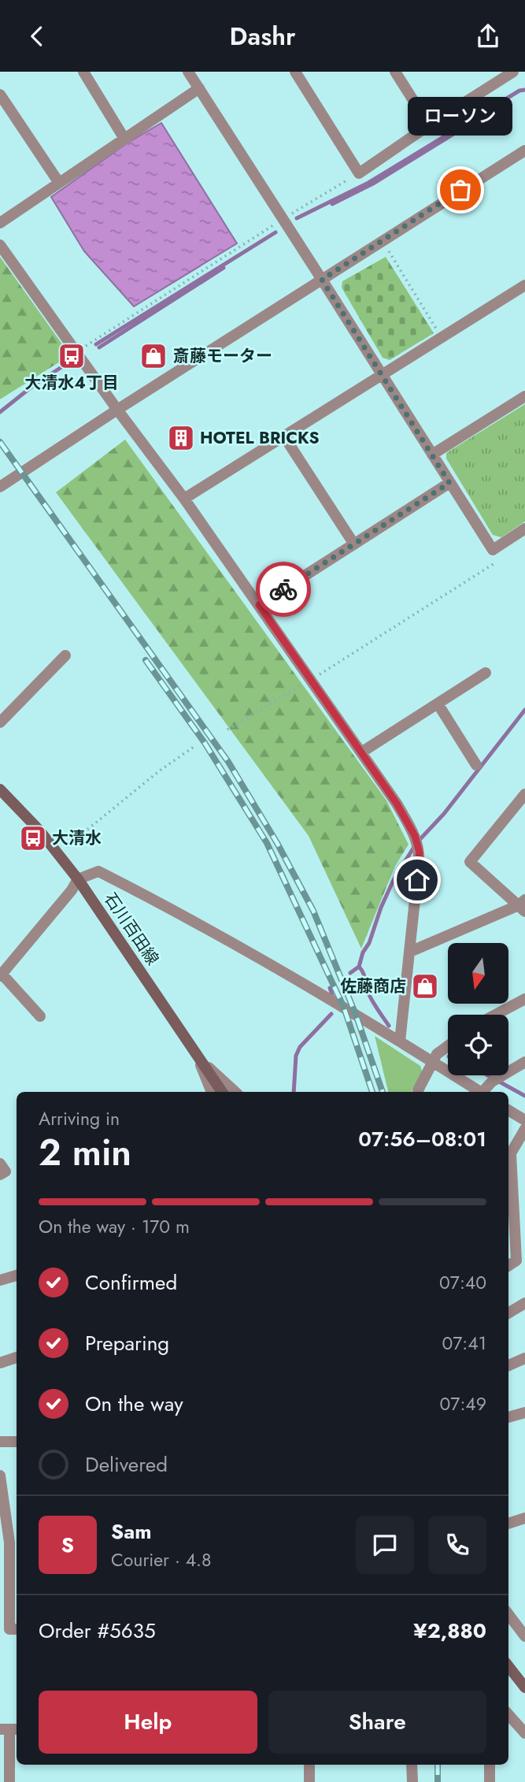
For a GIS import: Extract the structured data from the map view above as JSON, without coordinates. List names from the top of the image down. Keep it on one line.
{"streets":{"main road":["石川百田線"]},"places":{"other":["ローソン"],"bus stop":["大清水4丁目","大清水"],"shop":["斎藤モーター","佐藤商店"],"building":["HOTEL BRICKS"]},"north":"bottom","page":{"header":"Dashr","bubble":"ローソン","heading":["2 min","Arriving in","07:56–08:01"],"panel":["Sam","Courier · 4.8","Order #5635","¥2,880"],"bar":"On the way · 170 m","list":[["Confirmed","07:40"],["Preparing","07:41"],["On the way","07:49"],"Delivered"],"round":"S","buttons":["Help","Share"]}}
